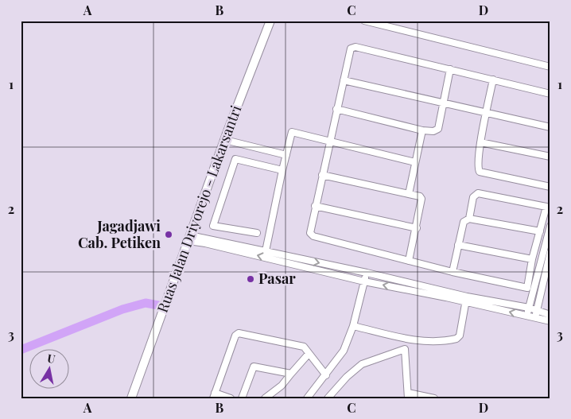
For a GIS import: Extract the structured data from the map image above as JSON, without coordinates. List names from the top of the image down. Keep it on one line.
{"streets":{"main road":["Ruas Jalan Driyorejo - Lakarsantri"]},"places":["Jagadjawi Cab. Petiken","Pasar"],"north":"top","grid":{"columns":["A","B","C","D"],"rows":["1","2","3"]}}
